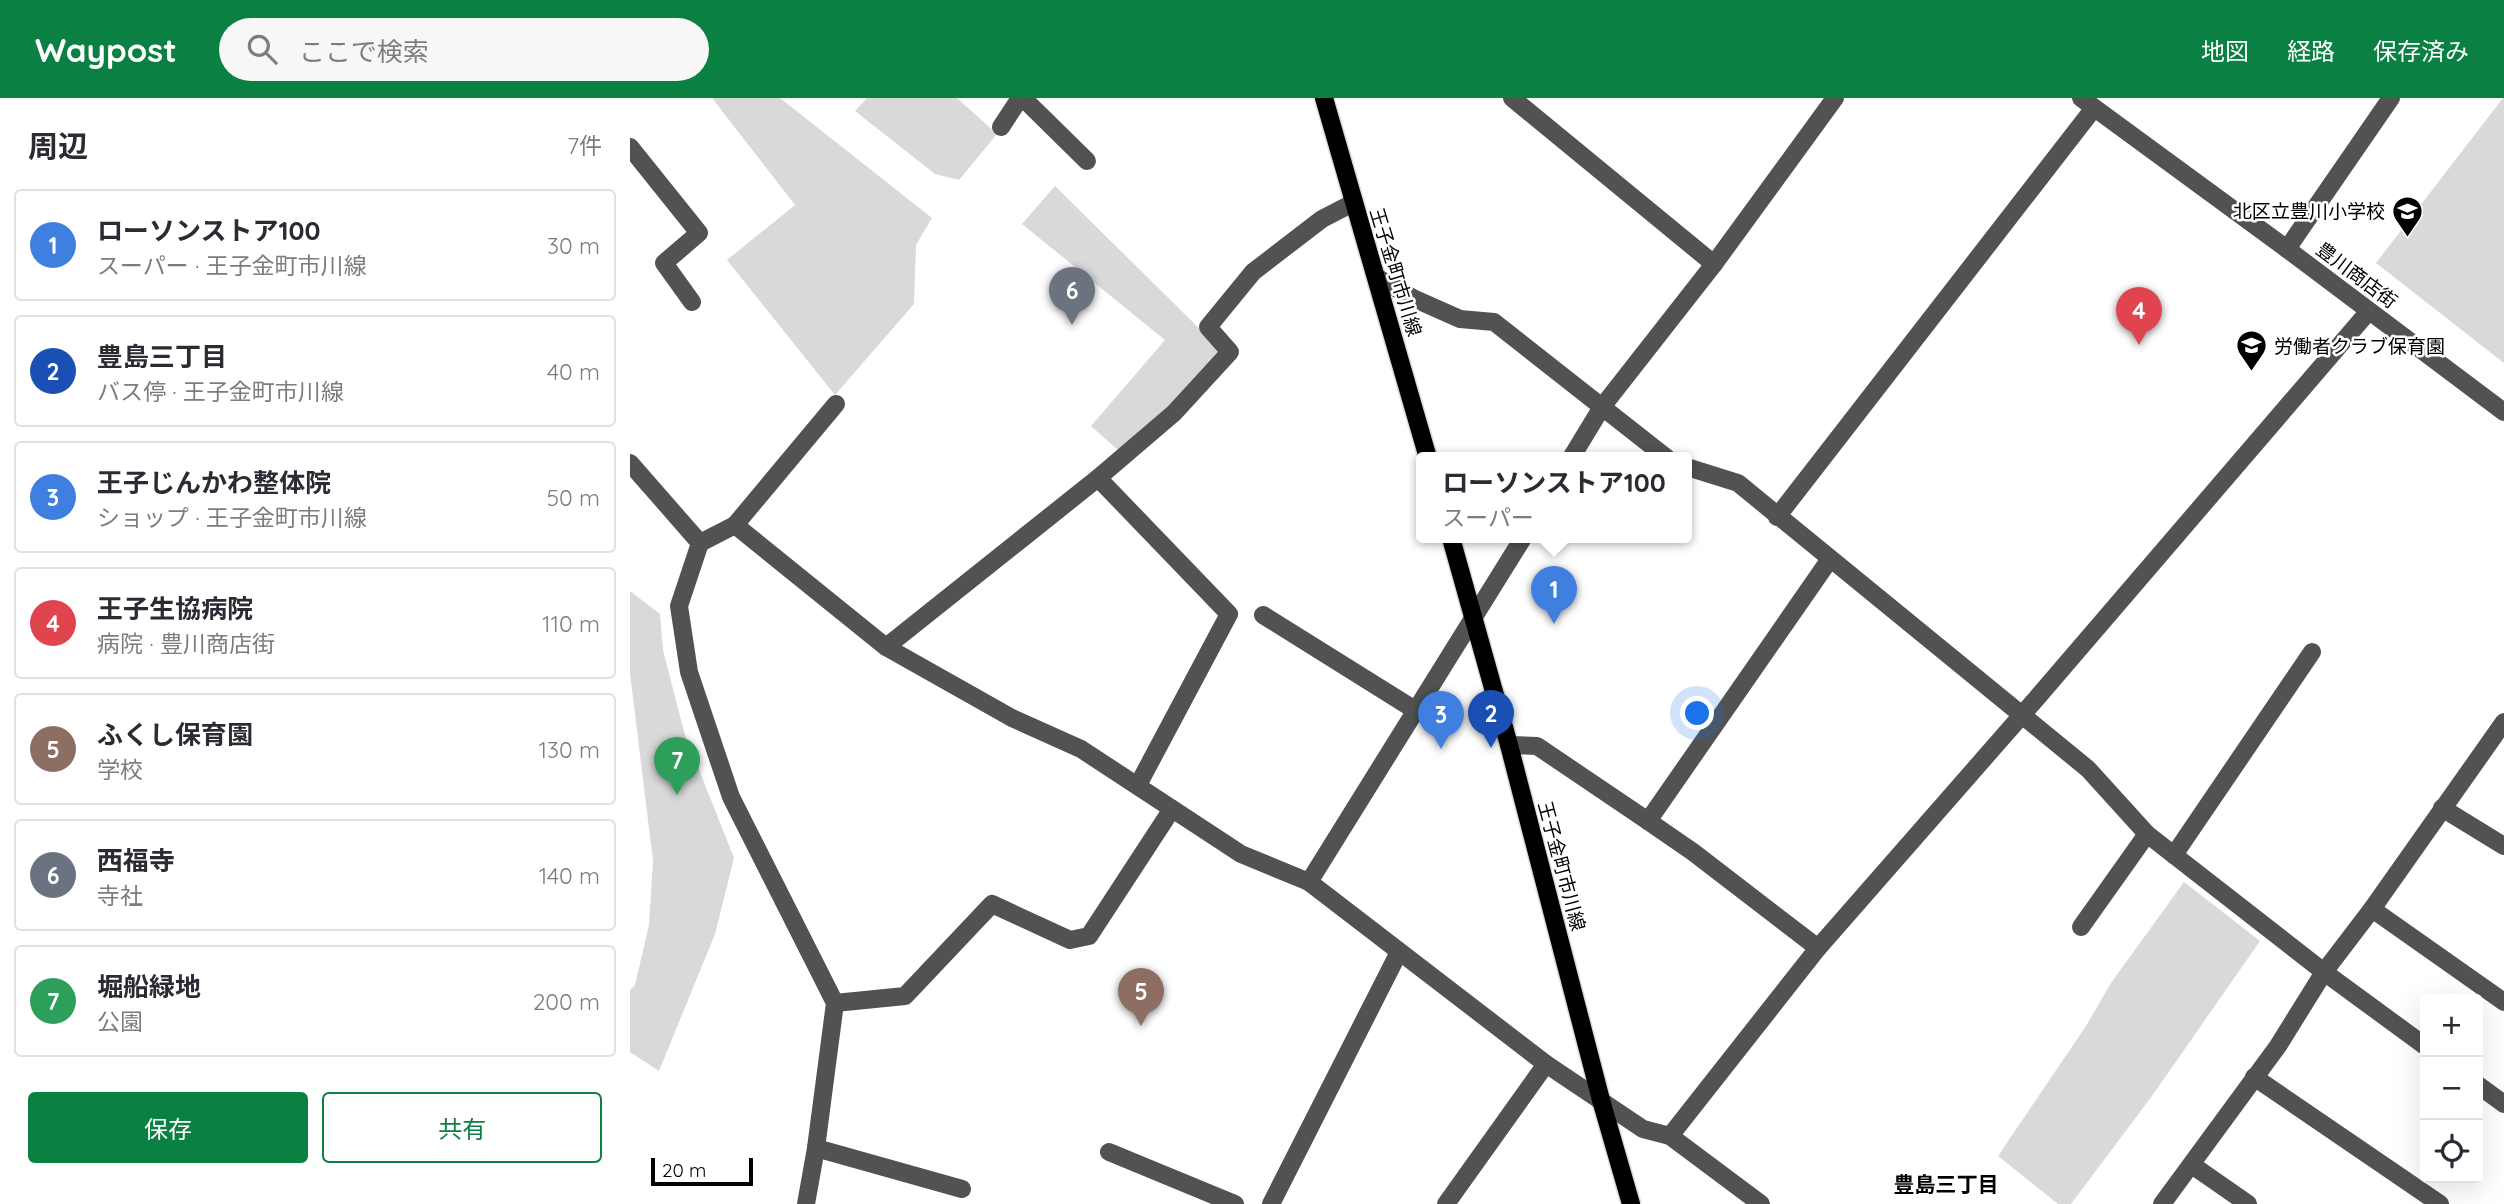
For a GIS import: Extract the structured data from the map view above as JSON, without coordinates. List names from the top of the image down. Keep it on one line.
{"streets":{"main road":["王子金町市川線"],"street":["豊川商店街"]},"districts":["豊島三丁目"],"places":{"school or university":["北区立豊川小学校","労働者クラブ保育園"]},"scale_bar":"20 m","page":{"header":"Waypost","search":"ここで検索","nav":["地図","経路","保存済み"],"heading":["周辺","7件"],"list":[{"mark":"1","name":"ローソンストア100","note":"スーパー · 王子金町市川線","value":"30 m"},{"mark":"2","name":"豊島三丁目","note":"バス停 · 王子金町市川線","value":"40 m"},{"mark":"3","name":"王子じんかわ整体院","note":"ショップ · 王子金町市川線","value":"50 m"},{"mark":"4","name":"王子生協病院","note":"病院 · 豊川商店街","value":"110 m"},{"mark":"5","name":"ふくし保育園","note":"学校","value":"130 m"},{"mark":"6","name":"西福寺","note":"寺社","value":"140 m"},{"mark":"7","name":"堀船緑地","note":"公園","value":"200 m"}],"pins":["6","4","1","2","3","7","5"],"popup":["ローソンストア100","スーパー"],"map_buttons":["+","−"],"buttons":["保存","共有"],"scale":"20 m"}}
